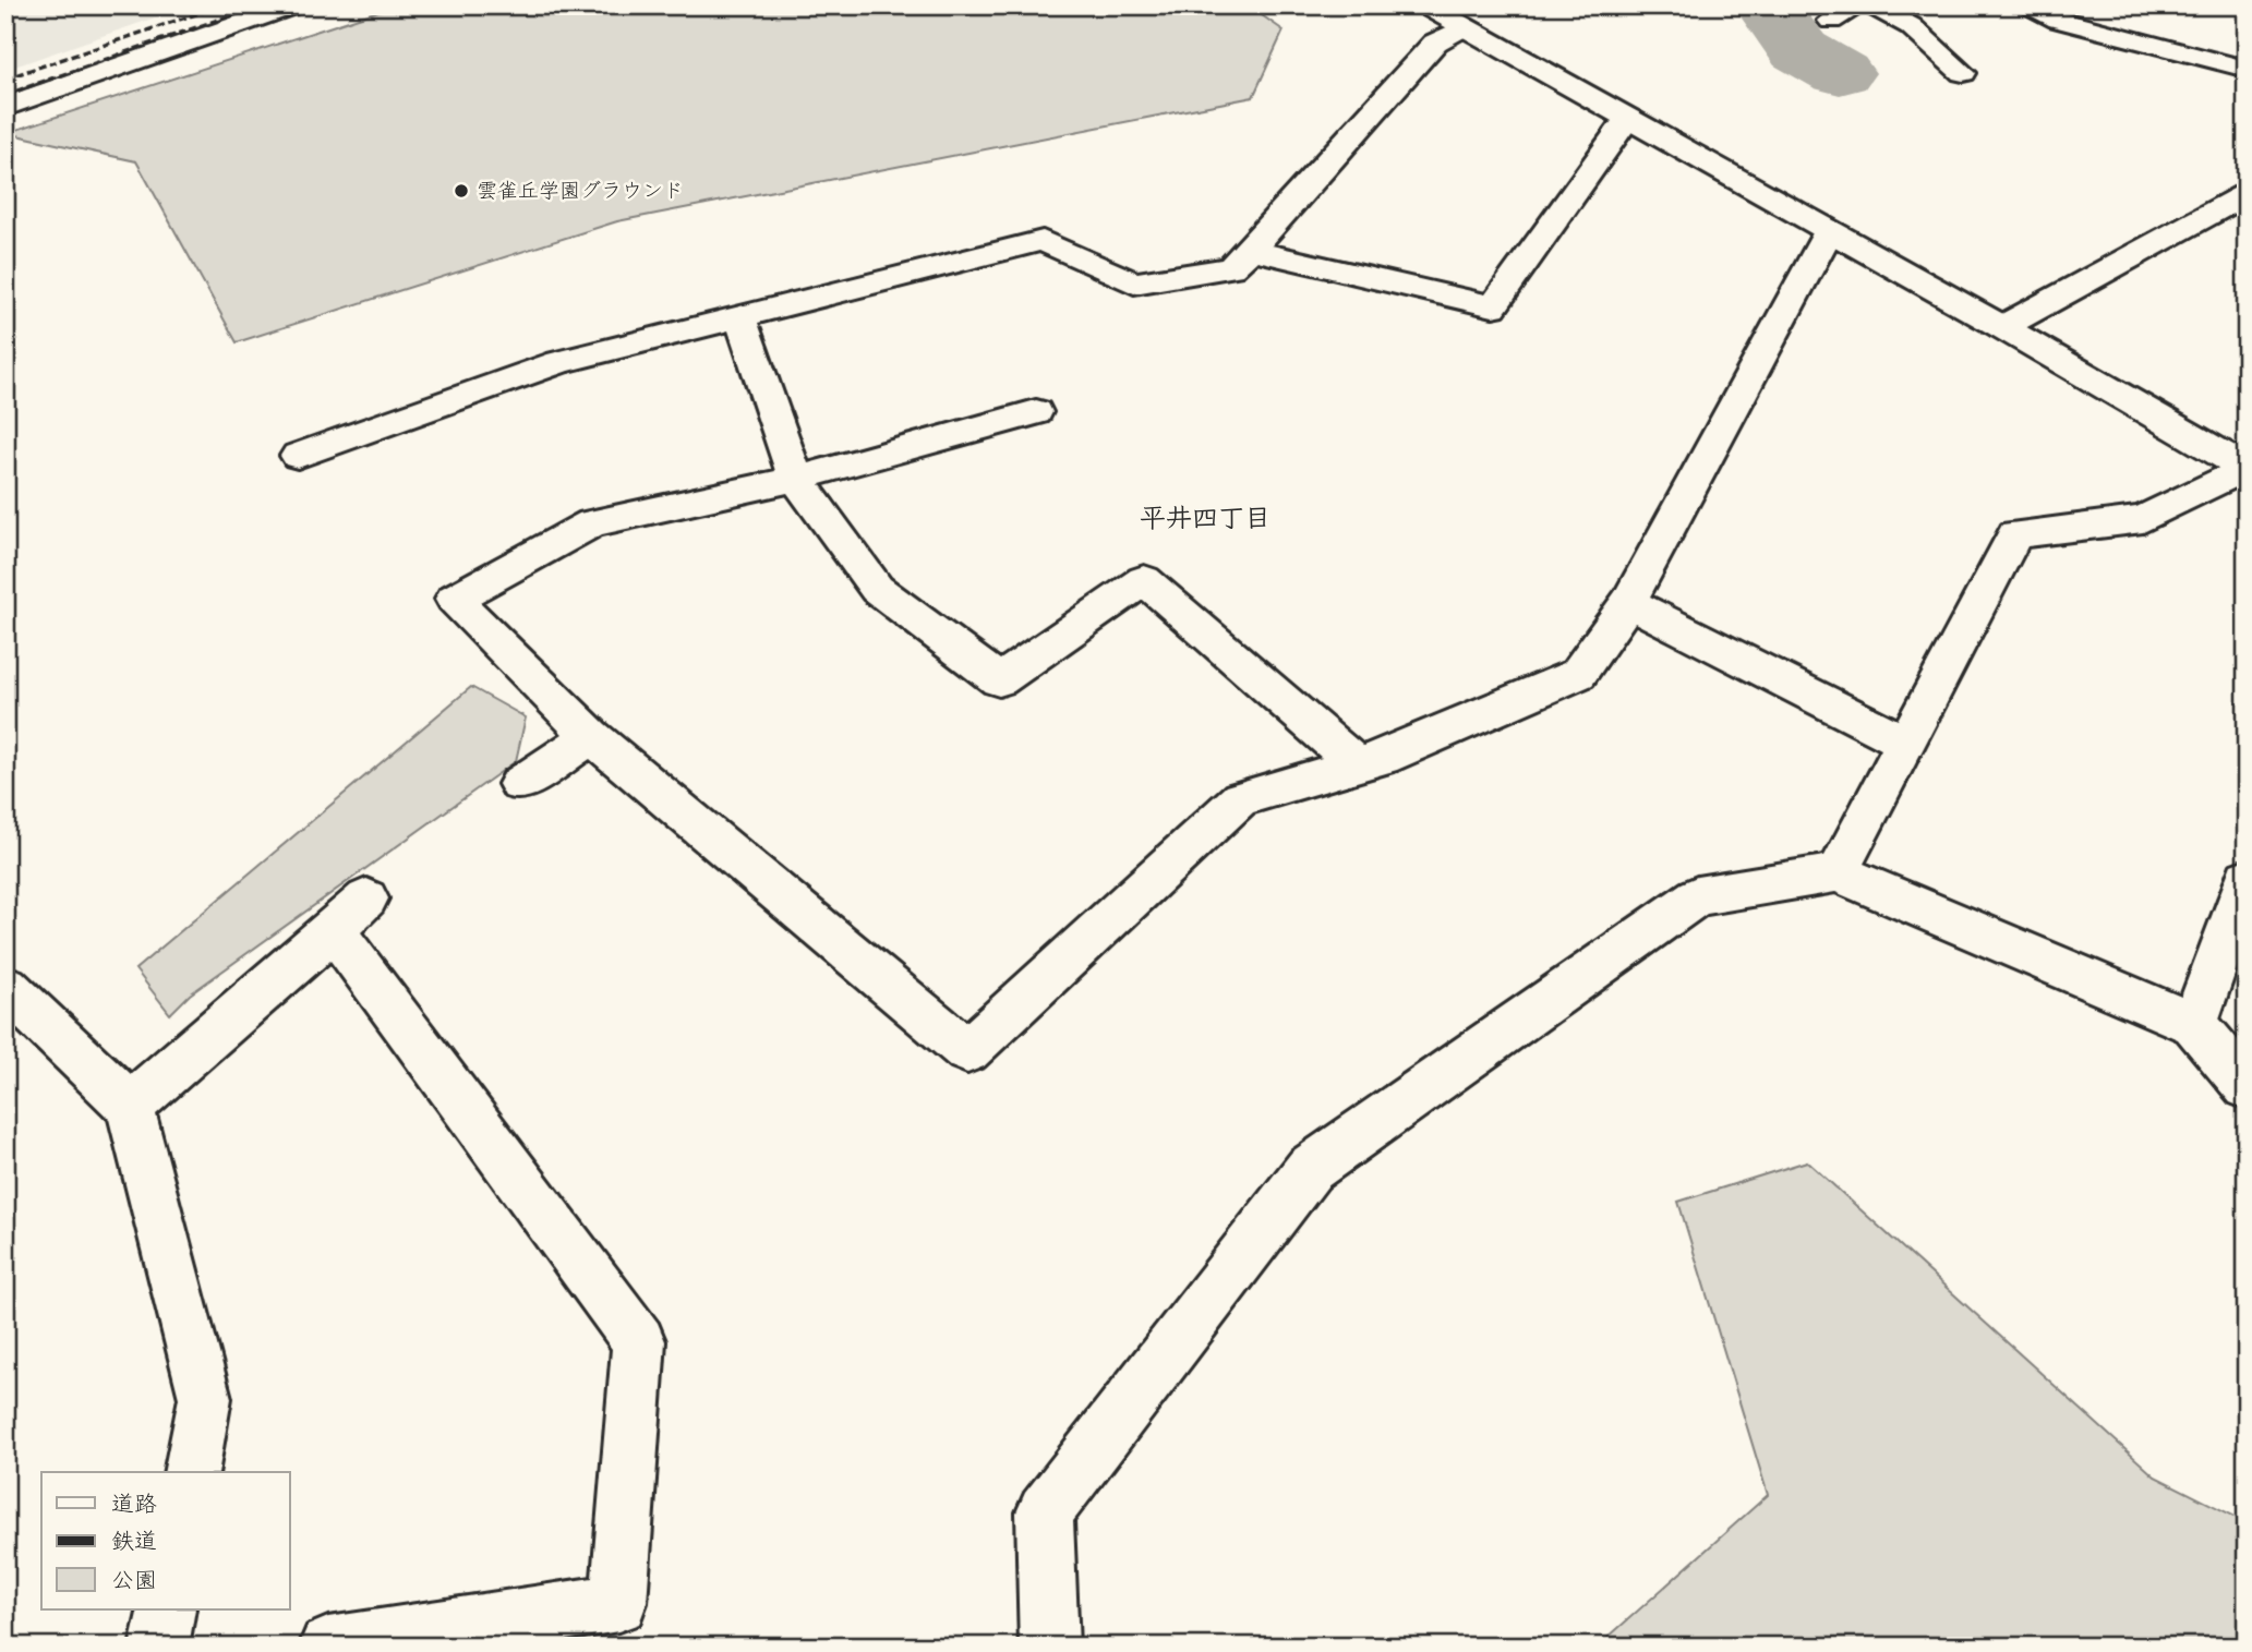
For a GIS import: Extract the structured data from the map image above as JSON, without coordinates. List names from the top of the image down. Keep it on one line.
{"districts":["平井四丁目"],"places":["雲雀丘学園グラウンド"],"legend":["道路","鉄道","公園"]}
